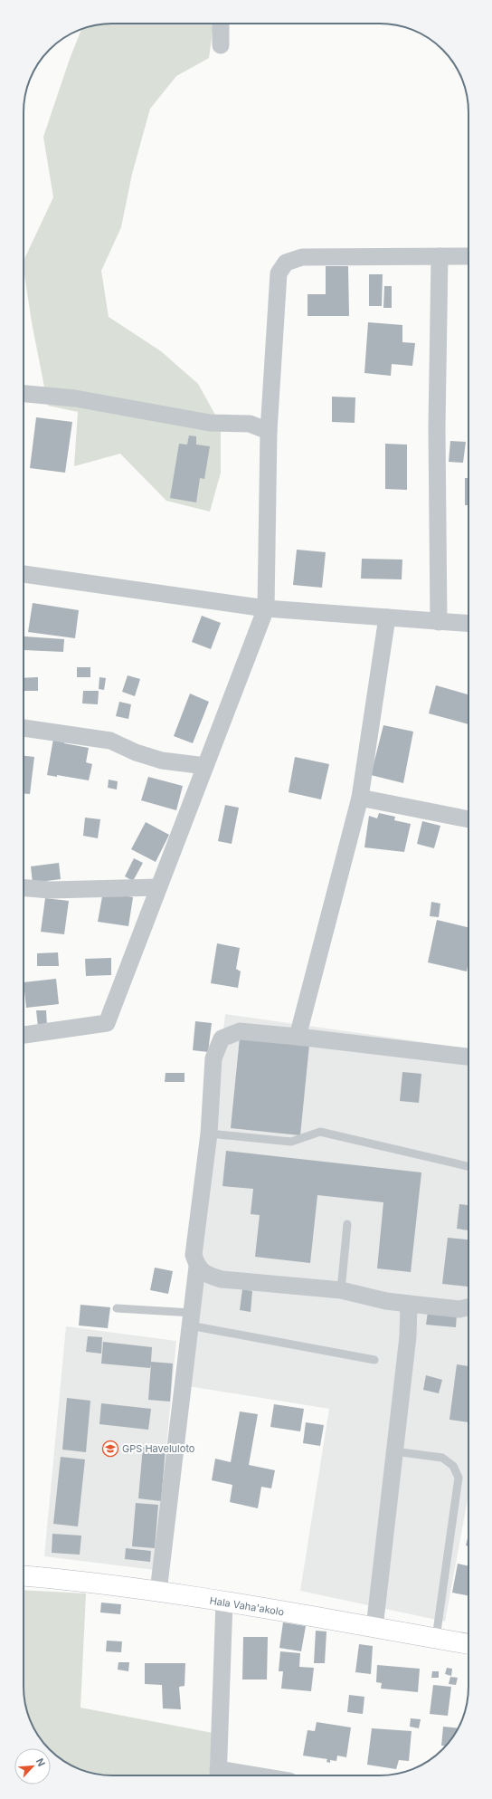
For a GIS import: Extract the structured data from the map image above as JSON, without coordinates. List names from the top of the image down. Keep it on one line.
{"streets":{"main road":["Hala Vaha'akolo"]},"places":{"school or university":["GPS Haveluloto"]},"north":"top right"}
